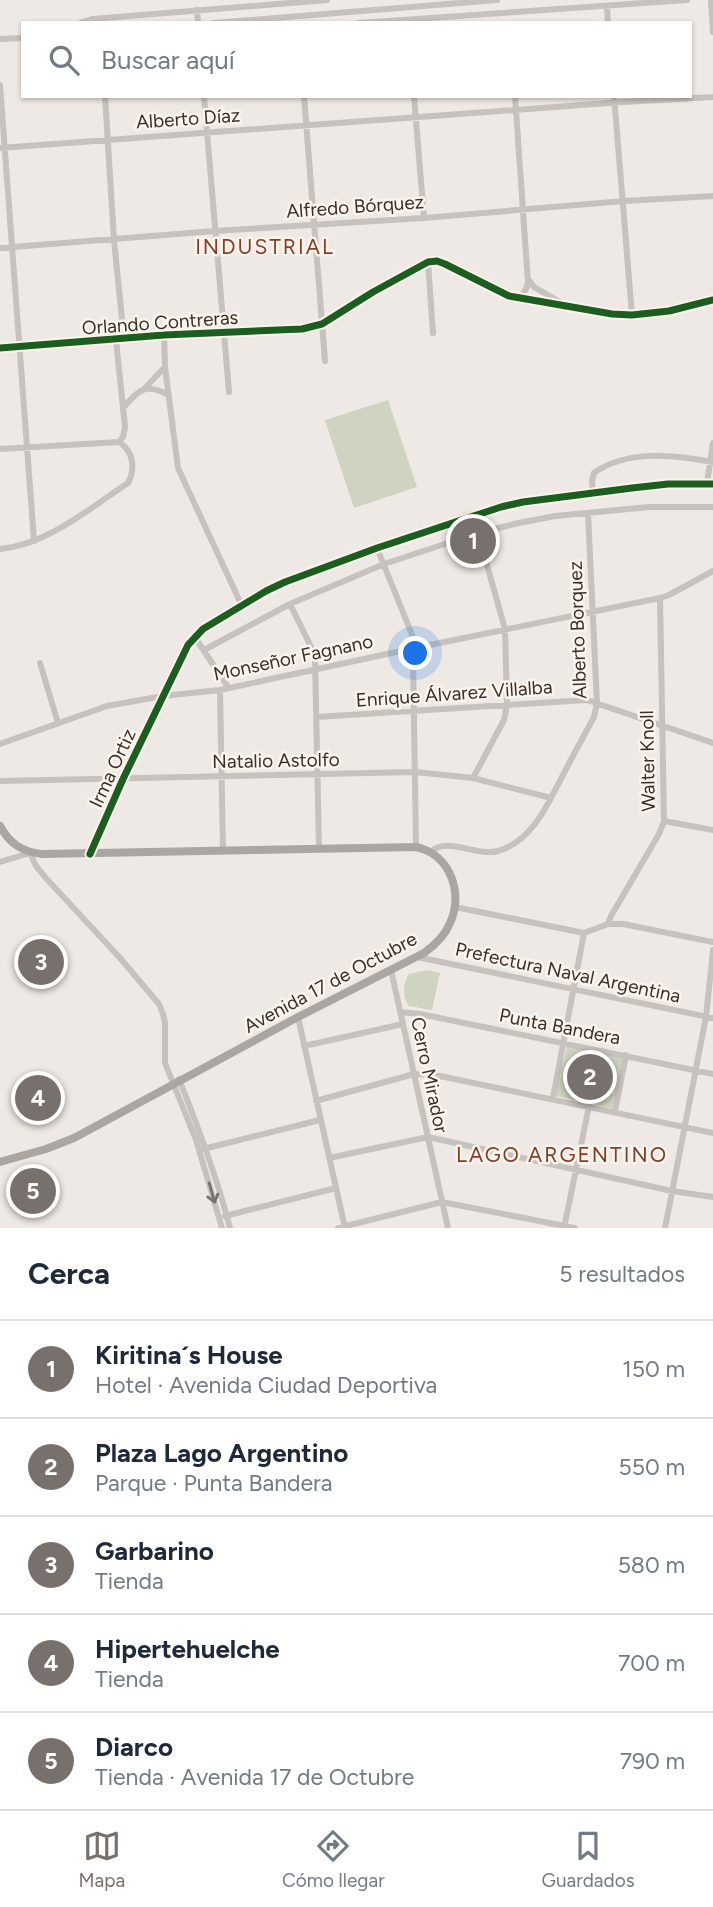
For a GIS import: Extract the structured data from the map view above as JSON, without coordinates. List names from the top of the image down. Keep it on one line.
{"streets":{"main road":["Avenida 17 de Octubre"],"street":["Alberto Díaz","Alfredo Bórquez","Orlando Contreras","Alberto Borquez","Monseñor Fagnano","Enrique Álvarez Villalba","Natalio Astolfo","Walter Knoll","Irma Ortiz","Prefectura Naval Argentina","Punta Bandera","Cerro Mirador"]},"crossings":[["Alberto Borquez","Monseñor Fagnano"],["Alberto Borquez","Enrique Álvarez Villalba"],["Alberto Borquez","Natalio Astolfo"],["Monseñor Fagnano","Walter Knoll"],["Monseñor Fagnano","Irma Ortiz"],["Enrique Álvarez Villalba","Walter Knoll"],["Natalio Astolfo","Irma Ortiz"],["Prefectura Naval Argentina","Avenida 17 de Octubre"],["Avenida 17 de Octubre","Cerro Mirador"],["Punta Bandera","Cerro Mirador"]],"districts":["INDUSTRIAL","LAGO ARGENTINO"],"page":{"search":"Buscar aquí","pins":["1","3","2","4","5"],"heading":["Cerca","5 resultados"],"list":[{"mark":"1","name":"Kiritina´s House","note":"Hotel · Avenida Ciudad Deportiva","value":"150 m"},{"mark":"2","name":"Plaza Lago Argentino","note":"Parque · Punta Bandera","value":"550 m"},{"mark":"3","name":"Garbarino","note":"Tienda","value":"580 m"},{"mark":"4","name":"Hipertehuelche","note":"Tienda","value":"700 m"},{"mark":"5","name":"Diarco","note":"Tienda · Avenida 17 de Octubre","value":"790 m"}],"nav":["Mapa","Cómo llegar","Guardados"]}}
